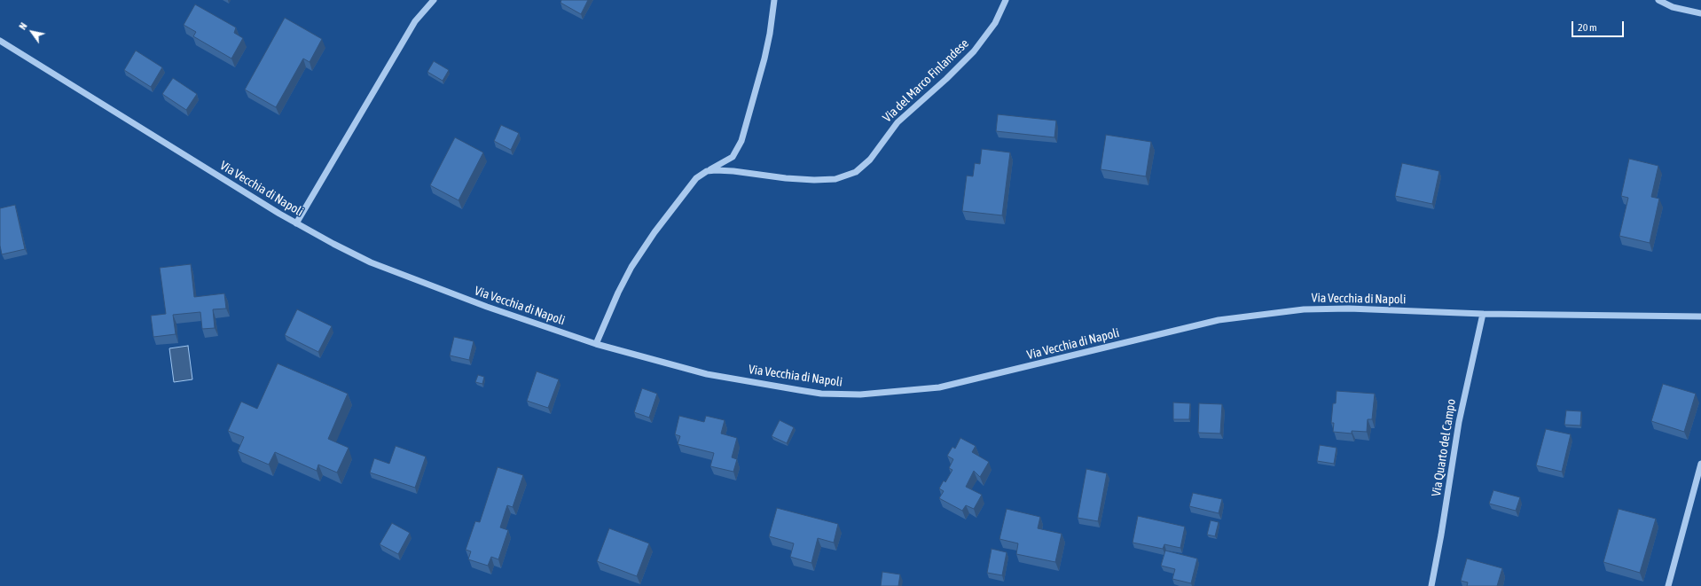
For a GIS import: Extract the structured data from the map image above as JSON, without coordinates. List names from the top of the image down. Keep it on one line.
{"streets":{"street":["Via del Marco Finlandese","Via Vecchia di Napoli","Via Quarto del Campo"]},"crossings":[["Via Vecchia di Napoli","Via Quarto del Campo"]],"scale_bar":"20 m","north":"top left"}
